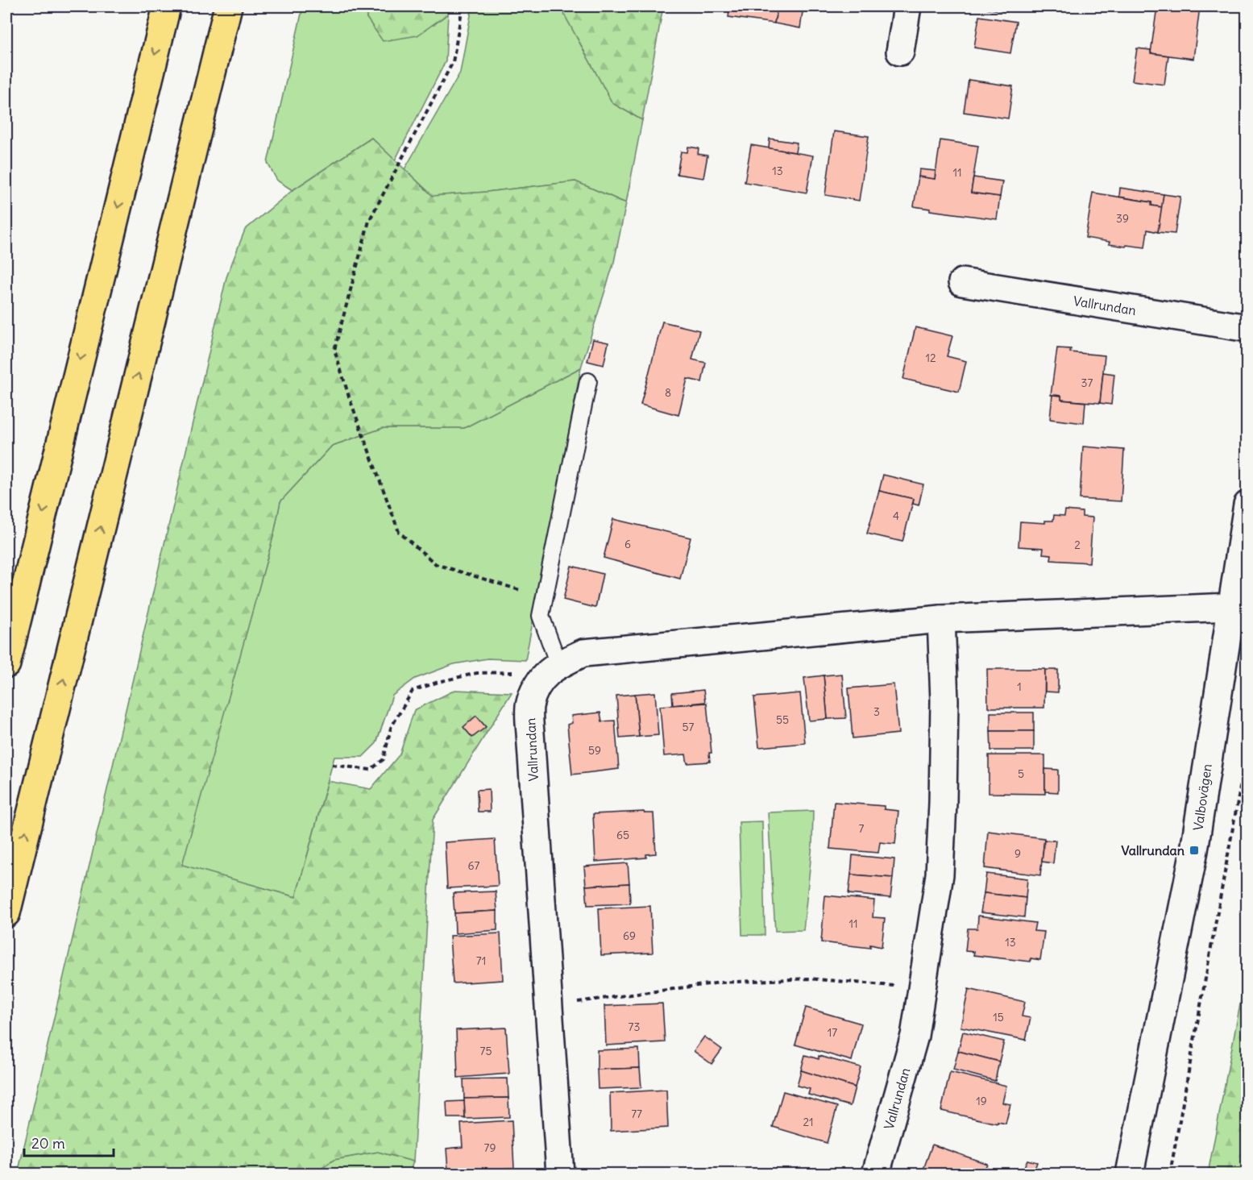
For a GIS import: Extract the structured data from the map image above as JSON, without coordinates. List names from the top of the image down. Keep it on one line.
{"streets":{"street":["Vallrundan","Valbovägen"]},"crossings":[["Vallrundan","Valbovägen"]],"places":{"transit":["Vallrundan"]},"house_numbers":["13","11","39","12","37","8","4","6","2","1","3","55","57","59","5","7","65","9","67","11","69","13","71","15","73","17","75","19","77","21","79"],"scale_bar":"20 m"}
